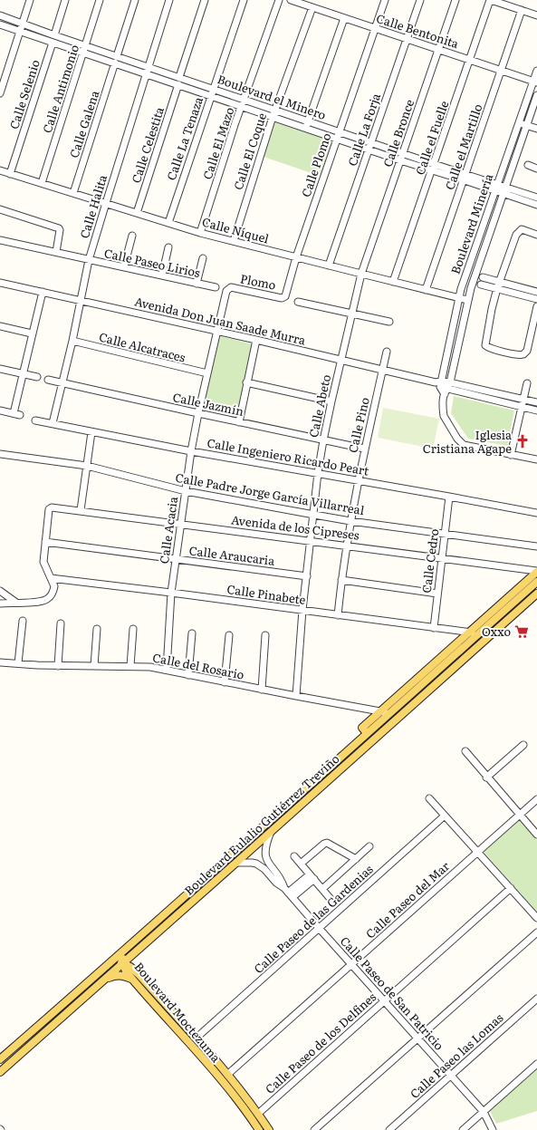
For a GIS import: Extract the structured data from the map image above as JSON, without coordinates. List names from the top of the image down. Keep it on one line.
{"streets":{"main road":["Boulevard Eulalio Gutiérrez Treviño","Boulevard Moctezuma"],"street":["Calle Bentonita","Calle Antimonio","Calle Selenio","Boulevard el Minero","Calle Galena","Calle La Forja","Calle Bronce","Calle el Fuelle","Calle La Tenaza","Calle El Mazo","Calle Celestita","Calle el Martillo","Calle El Coque","Calle Plomo","Calle Halita","Boulevard Minería","Calle Níquel","Calle Paseo Lirios","Plomo","Avenida Don Juan Saade Murra","Calle Alcatraces","Calle Jazmín","Calle Abeto","Calle Pino","Calle Ingeniero Ricardo Peart","Calle Padre Jorge García Villarreal","Avenida de los Cipreses","Calle Acacia","Calle Araucaria","Calle Cedro","Calle Pinabete","Calle del Rosario","Calle Paseo del Mar","Calle Paseo de las Gardenias","Calle Paseo de San Patricio","Calle Paseo de los Delfines","Calle Paseo las Lomas"]},"crossings":[["Calle Bentonita","Calle La Forja"],["Calle Bentonita","Calle Bronce"],["Calle Bentonita","Calle el Fuelle"],["Calle Bentonita","Calle el Martillo"],["Calle Bentonita","Calle El Coque"],["Calle Bentonita","Calle Plomo"],["Calle Bentonita","Boulevard Minería"],["Calle Antimonio","Boulevard el Minero"],["Calle Antimonio","Calle Níquel"],["Calle Selenio","Boulevard el Minero"],["Calle Selenio","Calle Níquel"],["Boulevard el Minero","Calle Galena"],["Boulevard el Minero","Calle La Forja"],["Boulevard el Minero","Calle Bronce"],["Boulevard el Minero","Calle el Fuelle"],["Boulevard el Minero","Calle La Tenaza"],["Boulevard el Minero","Calle El Mazo"],["Boulevard el Minero","Calle Celestita"],["Boulevard el Minero","Calle el Martillo"],["Boulevard el Minero","Calle El Coque"],["Boulevard el Minero","Calle Plomo"],["Boulevard el Minero","Calle Halita"],["Boulevard el Minero","Boulevard Minería"],["Calle Galena","Calle Níquel"],["Calle La Forja","Calle Níquel"],["Calle Bronce","Calle Níquel"],["Calle Bronce","Calle Abeto"],["Calle el Fuelle","Calle Níquel"],["Calle La Tenaza","Calle Níquel"],["Calle El Mazo","Calle Níquel"],["Calle Celestita","Calle Níquel"],["Calle el Martillo","Calle Níquel"],["Calle El Coque","Calle Níquel"],["Calle Plomo","Calle Níquel"],["Calle Plomo","Plomo"],["Calle Halita","Calle Níquel"],["Calle Halita","Calle Paseo Lirios"],["Calle Halita","Avenida Don Juan Saade Murra"],["Calle Halita","Calle Alcatraces"],["Calle Halita","Calle Jazmín"],["Calle Halita","Calle Ingeniero Ricardo Peart"],["Boulevard Minería","Calle Níquel"],["Boulevard Minería","Avenida Don Juan Saade Murra"],["Calle Níquel","Calle Abeto"],["Plomo","Calle Acacia"],["Avenida Don Juan Saade Murra","Calle Abeto"],["Avenida Don Juan Saade Murra","Calle Pino"],["Avenida Don Juan Saade Murra","Calle Acacia"],["Calle Alcatraces","Calle Acacia"],["Calle Jazmín","Calle Abeto"],["Calle Jazmín","Calle Pino"],["Calle Jazmín","Calle Acacia"],["Calle Abeto","Calle Ingeniero Ricardo Peart"],["Calle Abeto","Calle Padre Jorge García Villarreal"],["Calle Abeto","Avenida de los Cipreses"],["Calle Abeto","Calle Araucaria"],["Calle Abeto","Calle Pinabete"],["Calle Abeto","Calle del Rosario"],["Calle Pino","Calle Ingeniero Ricardo Peart"],["Calle Pino","Calle Padre Jorge García Villarreal"],["Calle Pino","Avenida de los Cipreses"],["Calle Pino","Calle Pinabete"],["Calle Ingeniero Ricardo Peart","Calle Acacia"],["Calle Ingeniero Ricardo Peart","Calle Cedro"],["Calle Padre Jorge García Villarreal","Calle Acacia"],["Calle Padre Jorge García Villarreal","Calle Cedro"],["Avenida de los Cipreses","Calle Acacia"],["Avenida de los Cipreses","Calle Araucaria"],["Avenida de los Cipreses","Calle Cedro"],["Calle Acacia","Calle Araucaria"],["Calle Acacia","Calle Pinabete"],["Calle Acacia","Calle del Rosario"],["Calle Cedro","Calle Pinabete"],["Calle Pinabete","Boulevard Eulalio Gutiérrez Treviño"],["Calle del Rosario","Boulevard Eulalio Gutiérrez Treviño"],["Boulevard Eulalio Gutiérrez Treviño","Calle Paseo de San Patricio"],["Boulevard Eulalio Gutiérrez Treviño","Boulevard Moctezuma"],["Calle Paseo del Mar","Calle Paseo de San Patricio"],["Calle Paseo del Mar","Boulevard Moctezuma"],["Calle Paseo de las Gardenias","Calle Paseo de San Patricio"],["Calle Paseo de las Gardenias","Boulevard Moctezuma"],["Calle Paseo de San Patricio","Calle Paseo de los Delfines"],["Calle Paseo de San Patricio","Calle Paseo las Lomas"],["Boulevard Moctezuma","Calle Paseo de los Delfines"]],"places":{"church":["Iglesia Cristiana Agape"],"supermarket":["Oxxo"]}}
